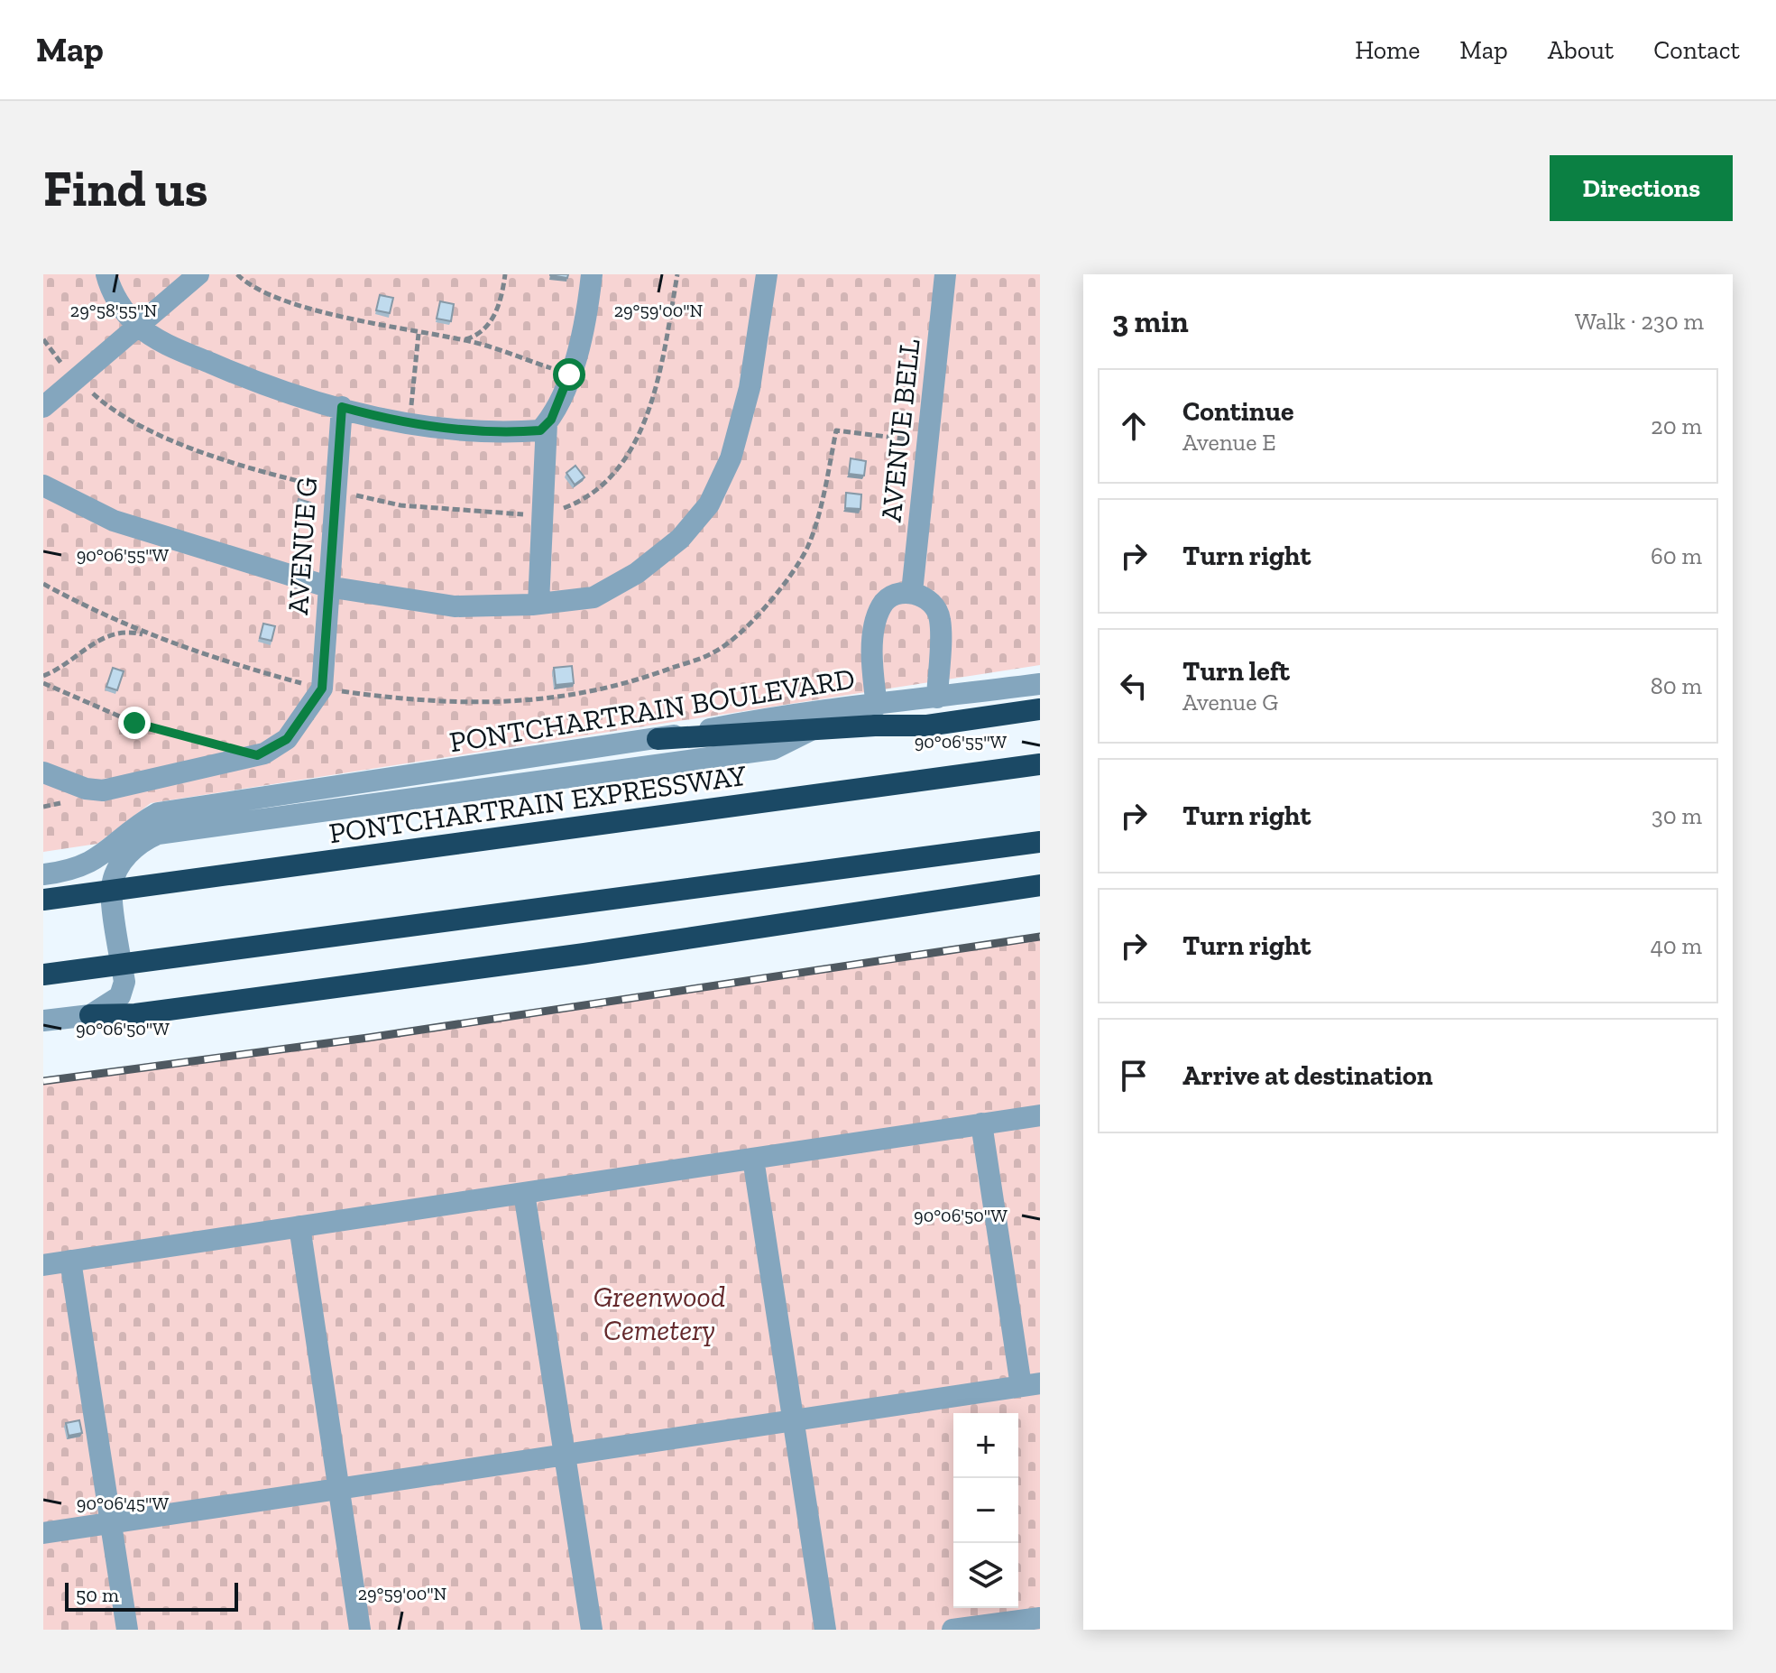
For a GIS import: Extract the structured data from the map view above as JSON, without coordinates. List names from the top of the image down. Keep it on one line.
{"streets":{"highway":["PONTCHARTRAIN EXPRESSWAY"],"street":["AVENUE BELL","AVENUE G","PONTCHARTRAIN BOULEVARD"]},"parks":["Greenwood Cemetery"],"scale_bar":"50 m","page":{"header":"Map","nav":["Home","Map","About","Contact"],"buttons":"Directions","title":"Find us","heading":["3 min","Walk · 230 m"],"list":[["Continue","Avenue E","20 m"],["Turn right","60 m"],["Turn left","Avenue G","80 m"],["Turn right","30 m"],["Turn right","40 m"],"Arrive at destination"],"map_buttons":["+","−"],"scale":"50 m"},"coordinates":["29°58'55\"N","29°59'00\"N","90°06'55\"W","90°06'50\"W","90°06'45\"W"]}
